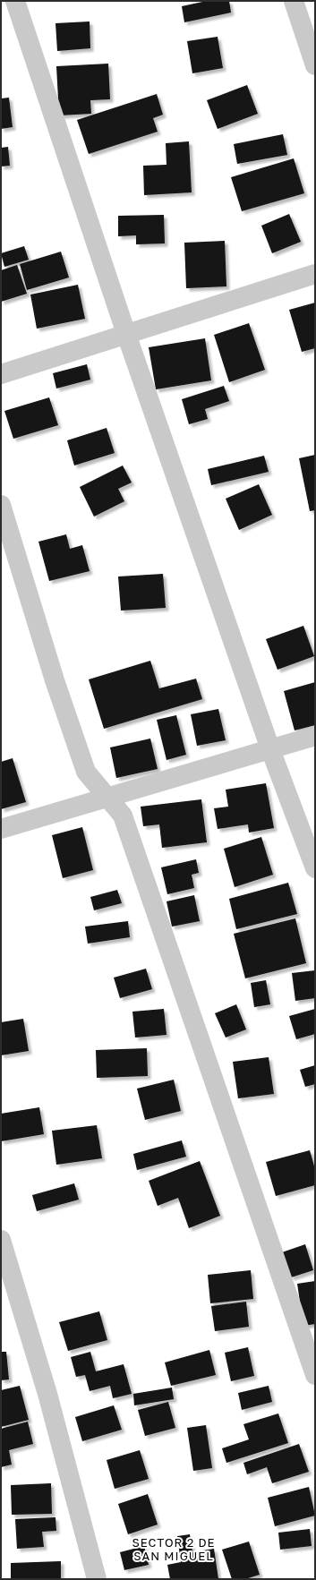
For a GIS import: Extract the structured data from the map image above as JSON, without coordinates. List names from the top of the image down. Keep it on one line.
{"districts":["SECTOR 2 DE SAN MIGUEL"]}
